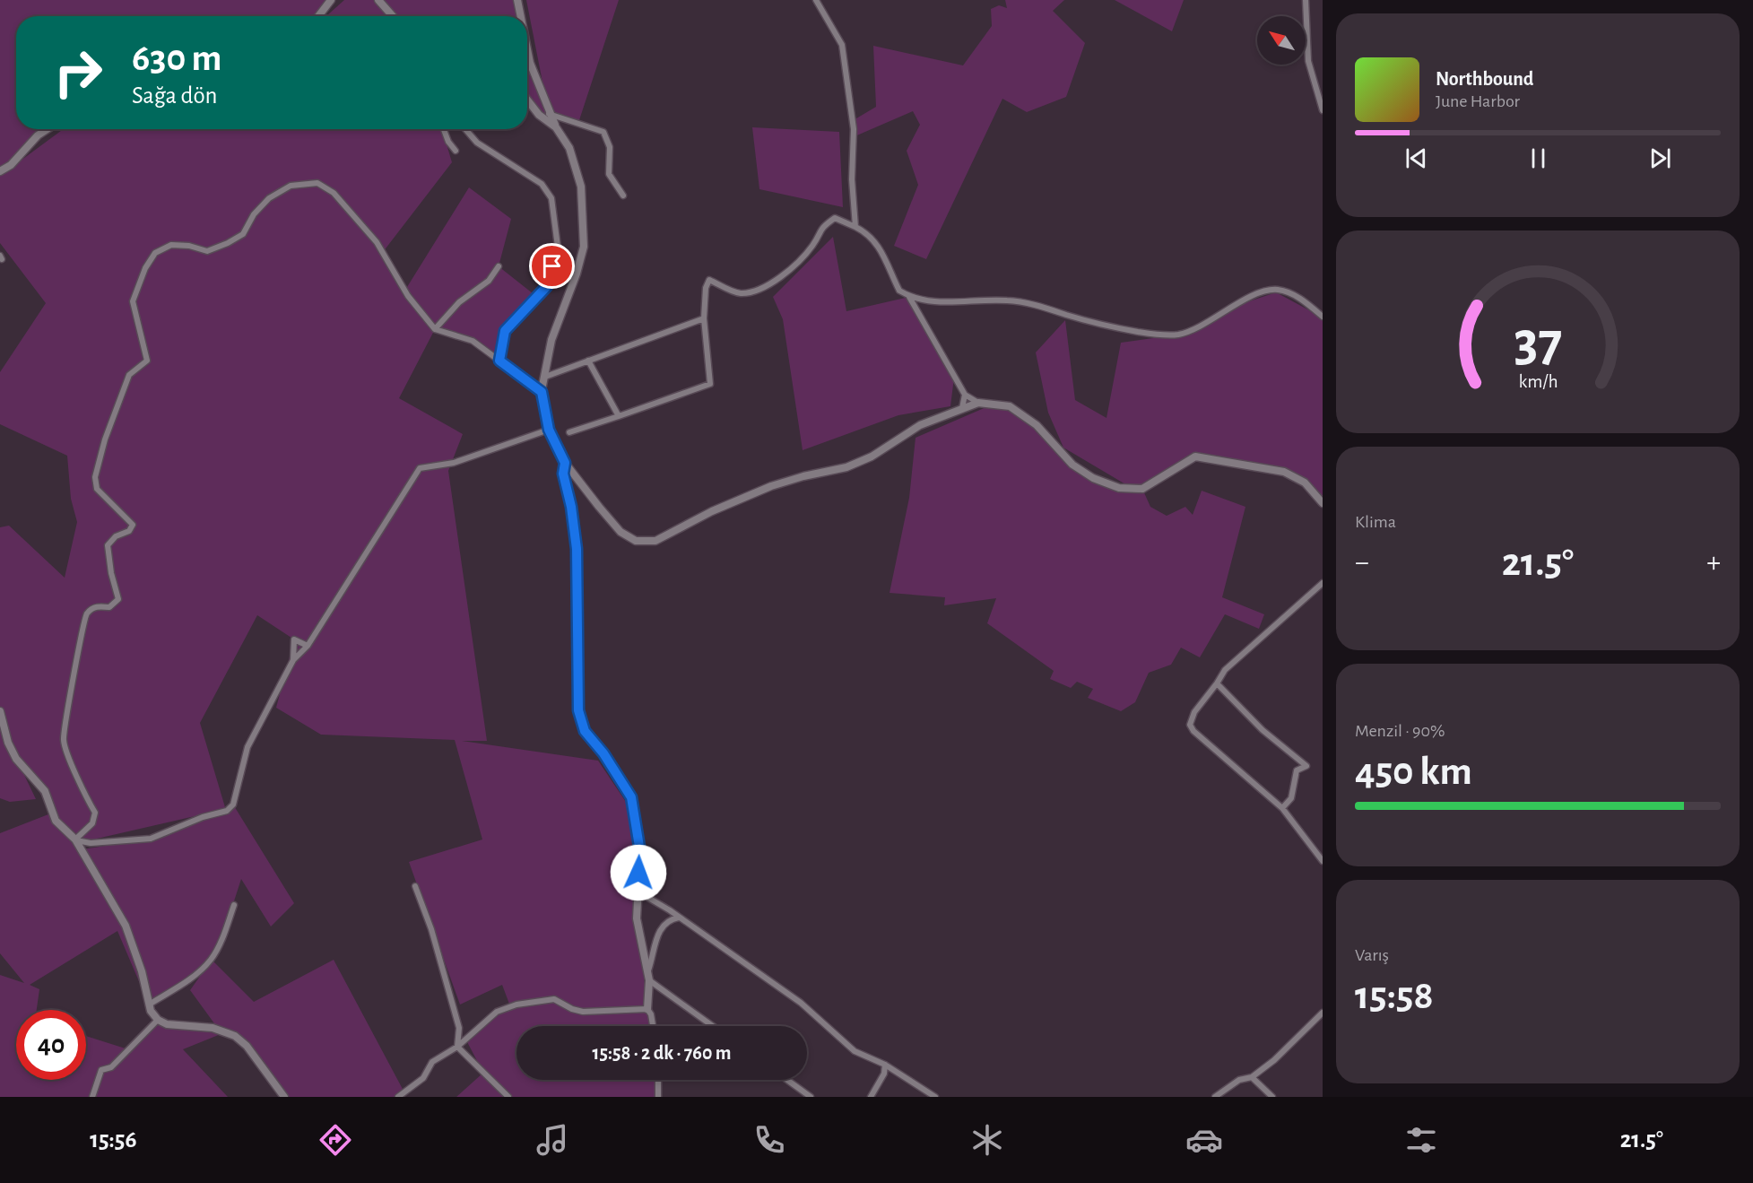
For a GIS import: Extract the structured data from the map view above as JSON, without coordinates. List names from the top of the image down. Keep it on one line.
{"north":"top left","page":{"turn":["630 m","Sağa dön"],"song":["Northbound","June Harbor"],"tile":["Klima",["Menzil · 90%","450 km"],["Varış","15:58"]],"heat":["−","21.5°","+"],"limit":"40","trip":"15:58 · 2 dk · 760 m","tabs":["15:56","21.5°"],"gauge":["37","km/h"]}}
